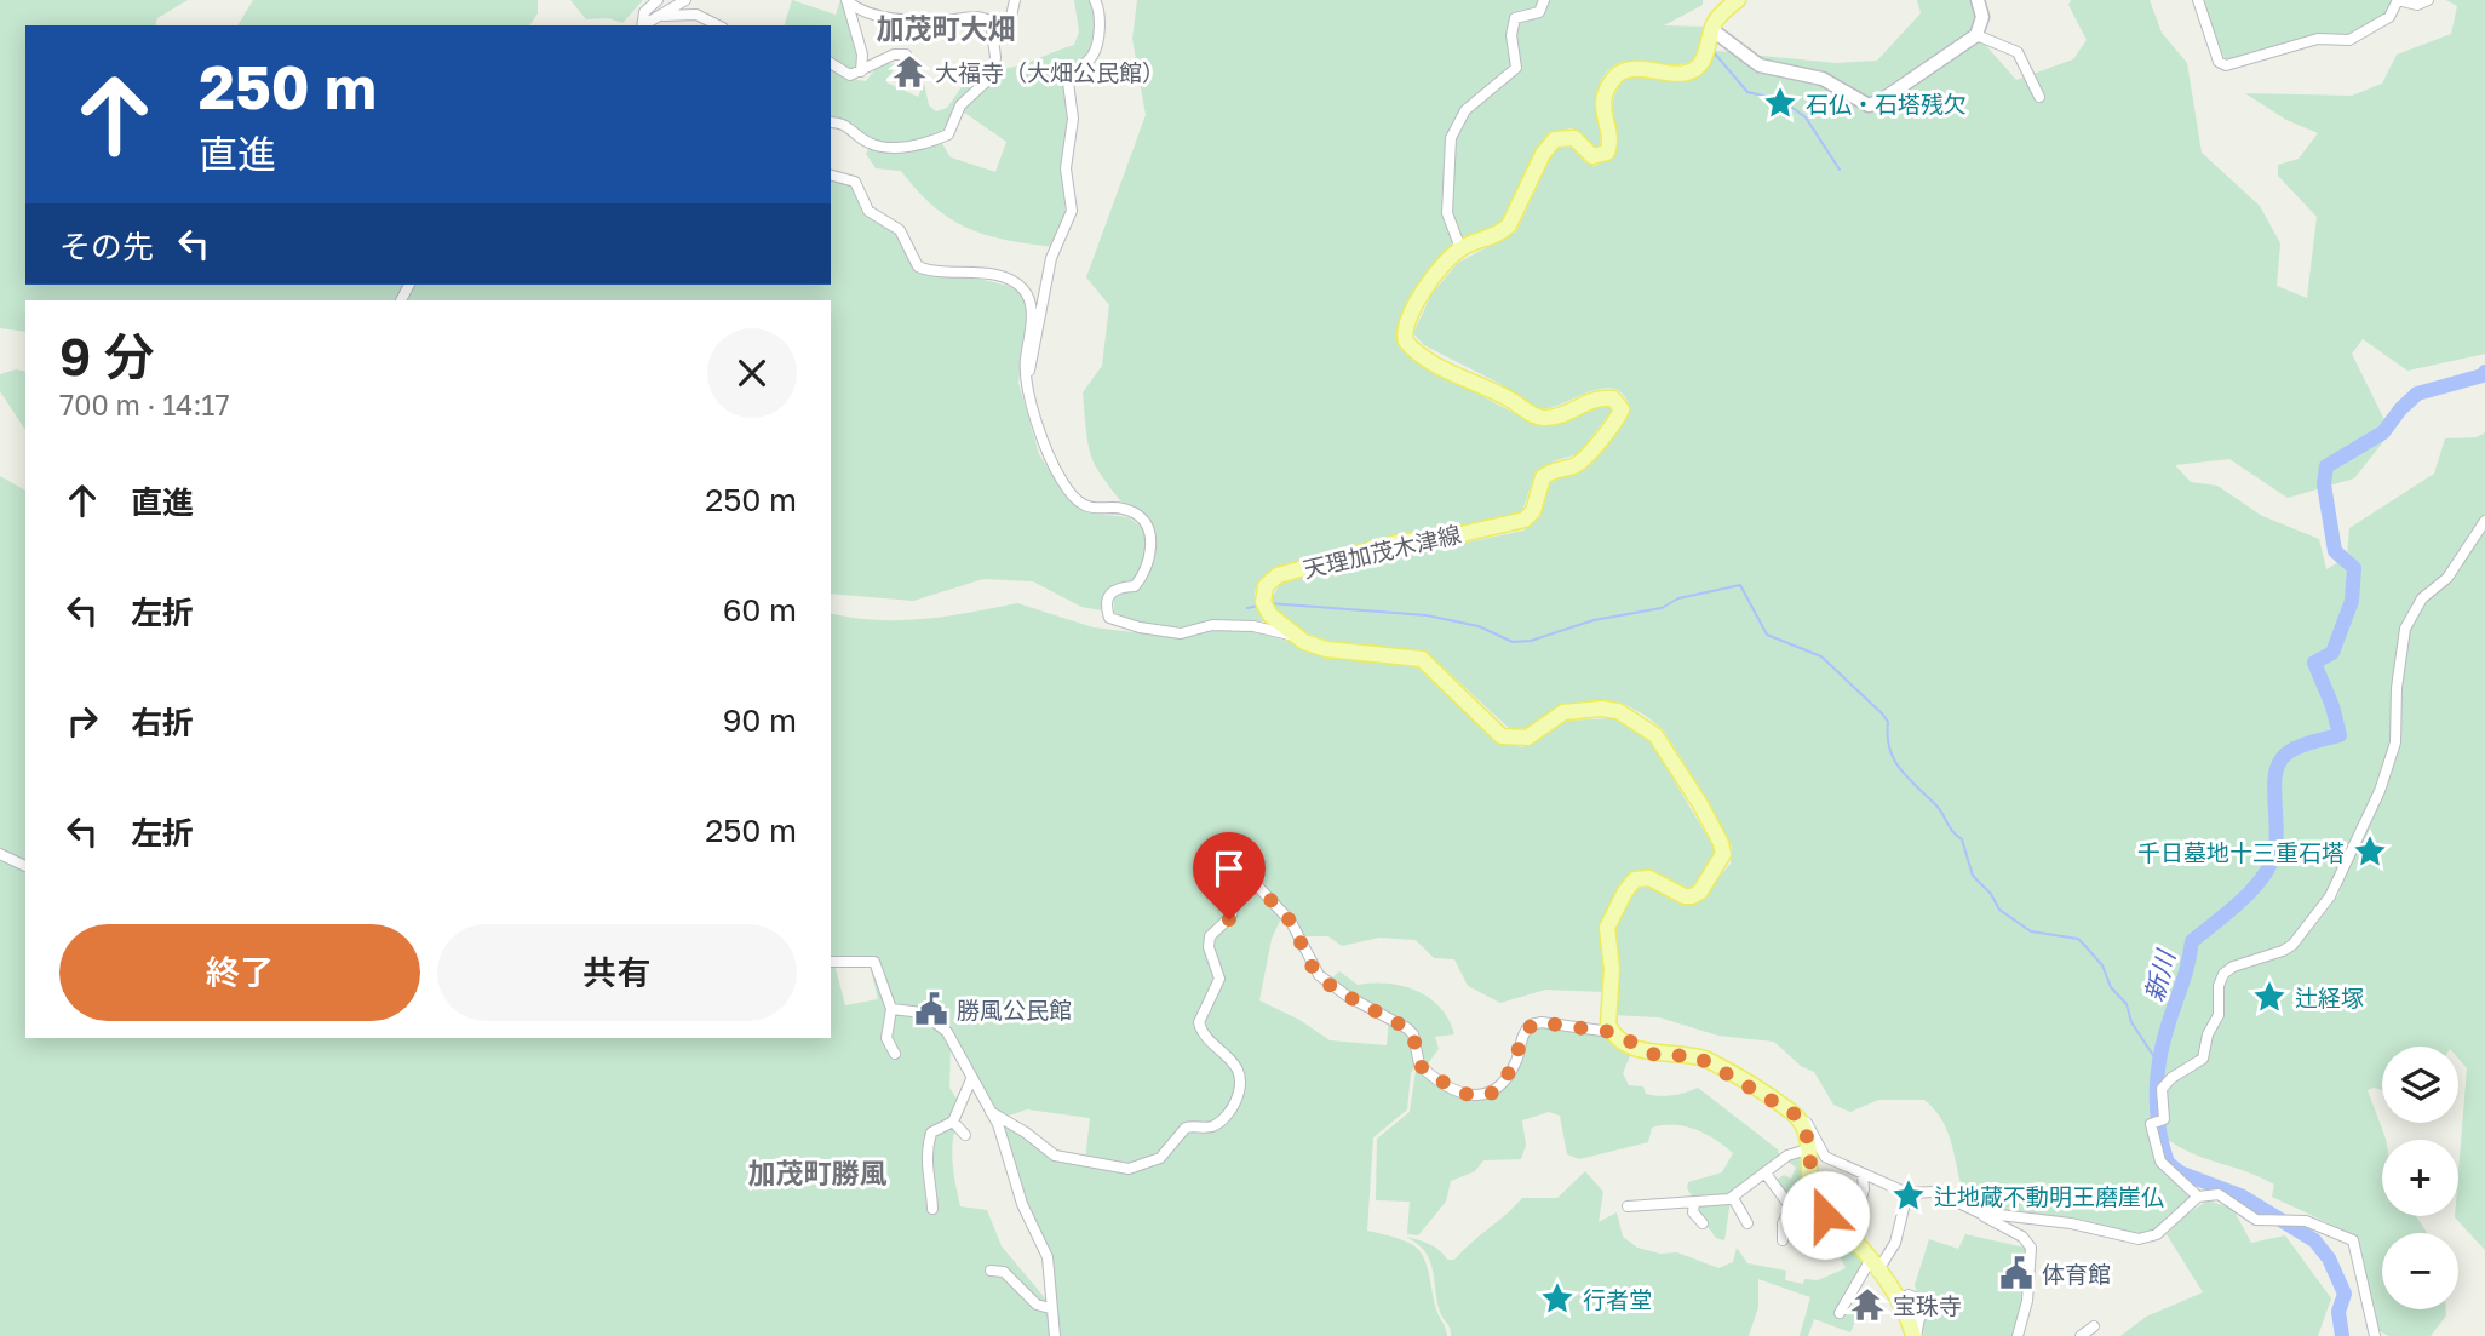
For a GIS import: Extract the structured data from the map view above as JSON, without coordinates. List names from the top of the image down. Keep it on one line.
{"streets":{"main road":["天理加茂木津線"]},"districts":["加茂町大畑","加茂町勝風"],"water":["新川"],"places":{"temple":["大福寺（大畑公民館）","宝珠寺"],"place":["石仏・石塔残欠","千日墓地十三重石塔","辻経塚","辻地蔵不動明王磨崖仏","行者堂"],"public building":["勝風公民館","体育館"]},"page":{"turn":["250 m","直進"],"then":"その先","heading":["9 分","700 m · 14:17"],"list":[{"name":"直進","value":"250 m"},{"name":"左折","value":"60 m"},{"name":"右折","value":"90 m"},{"name":"左折","value":"250 m"}],"buttons":["終了","共有"],"map_buttons":["+","−"]}}
